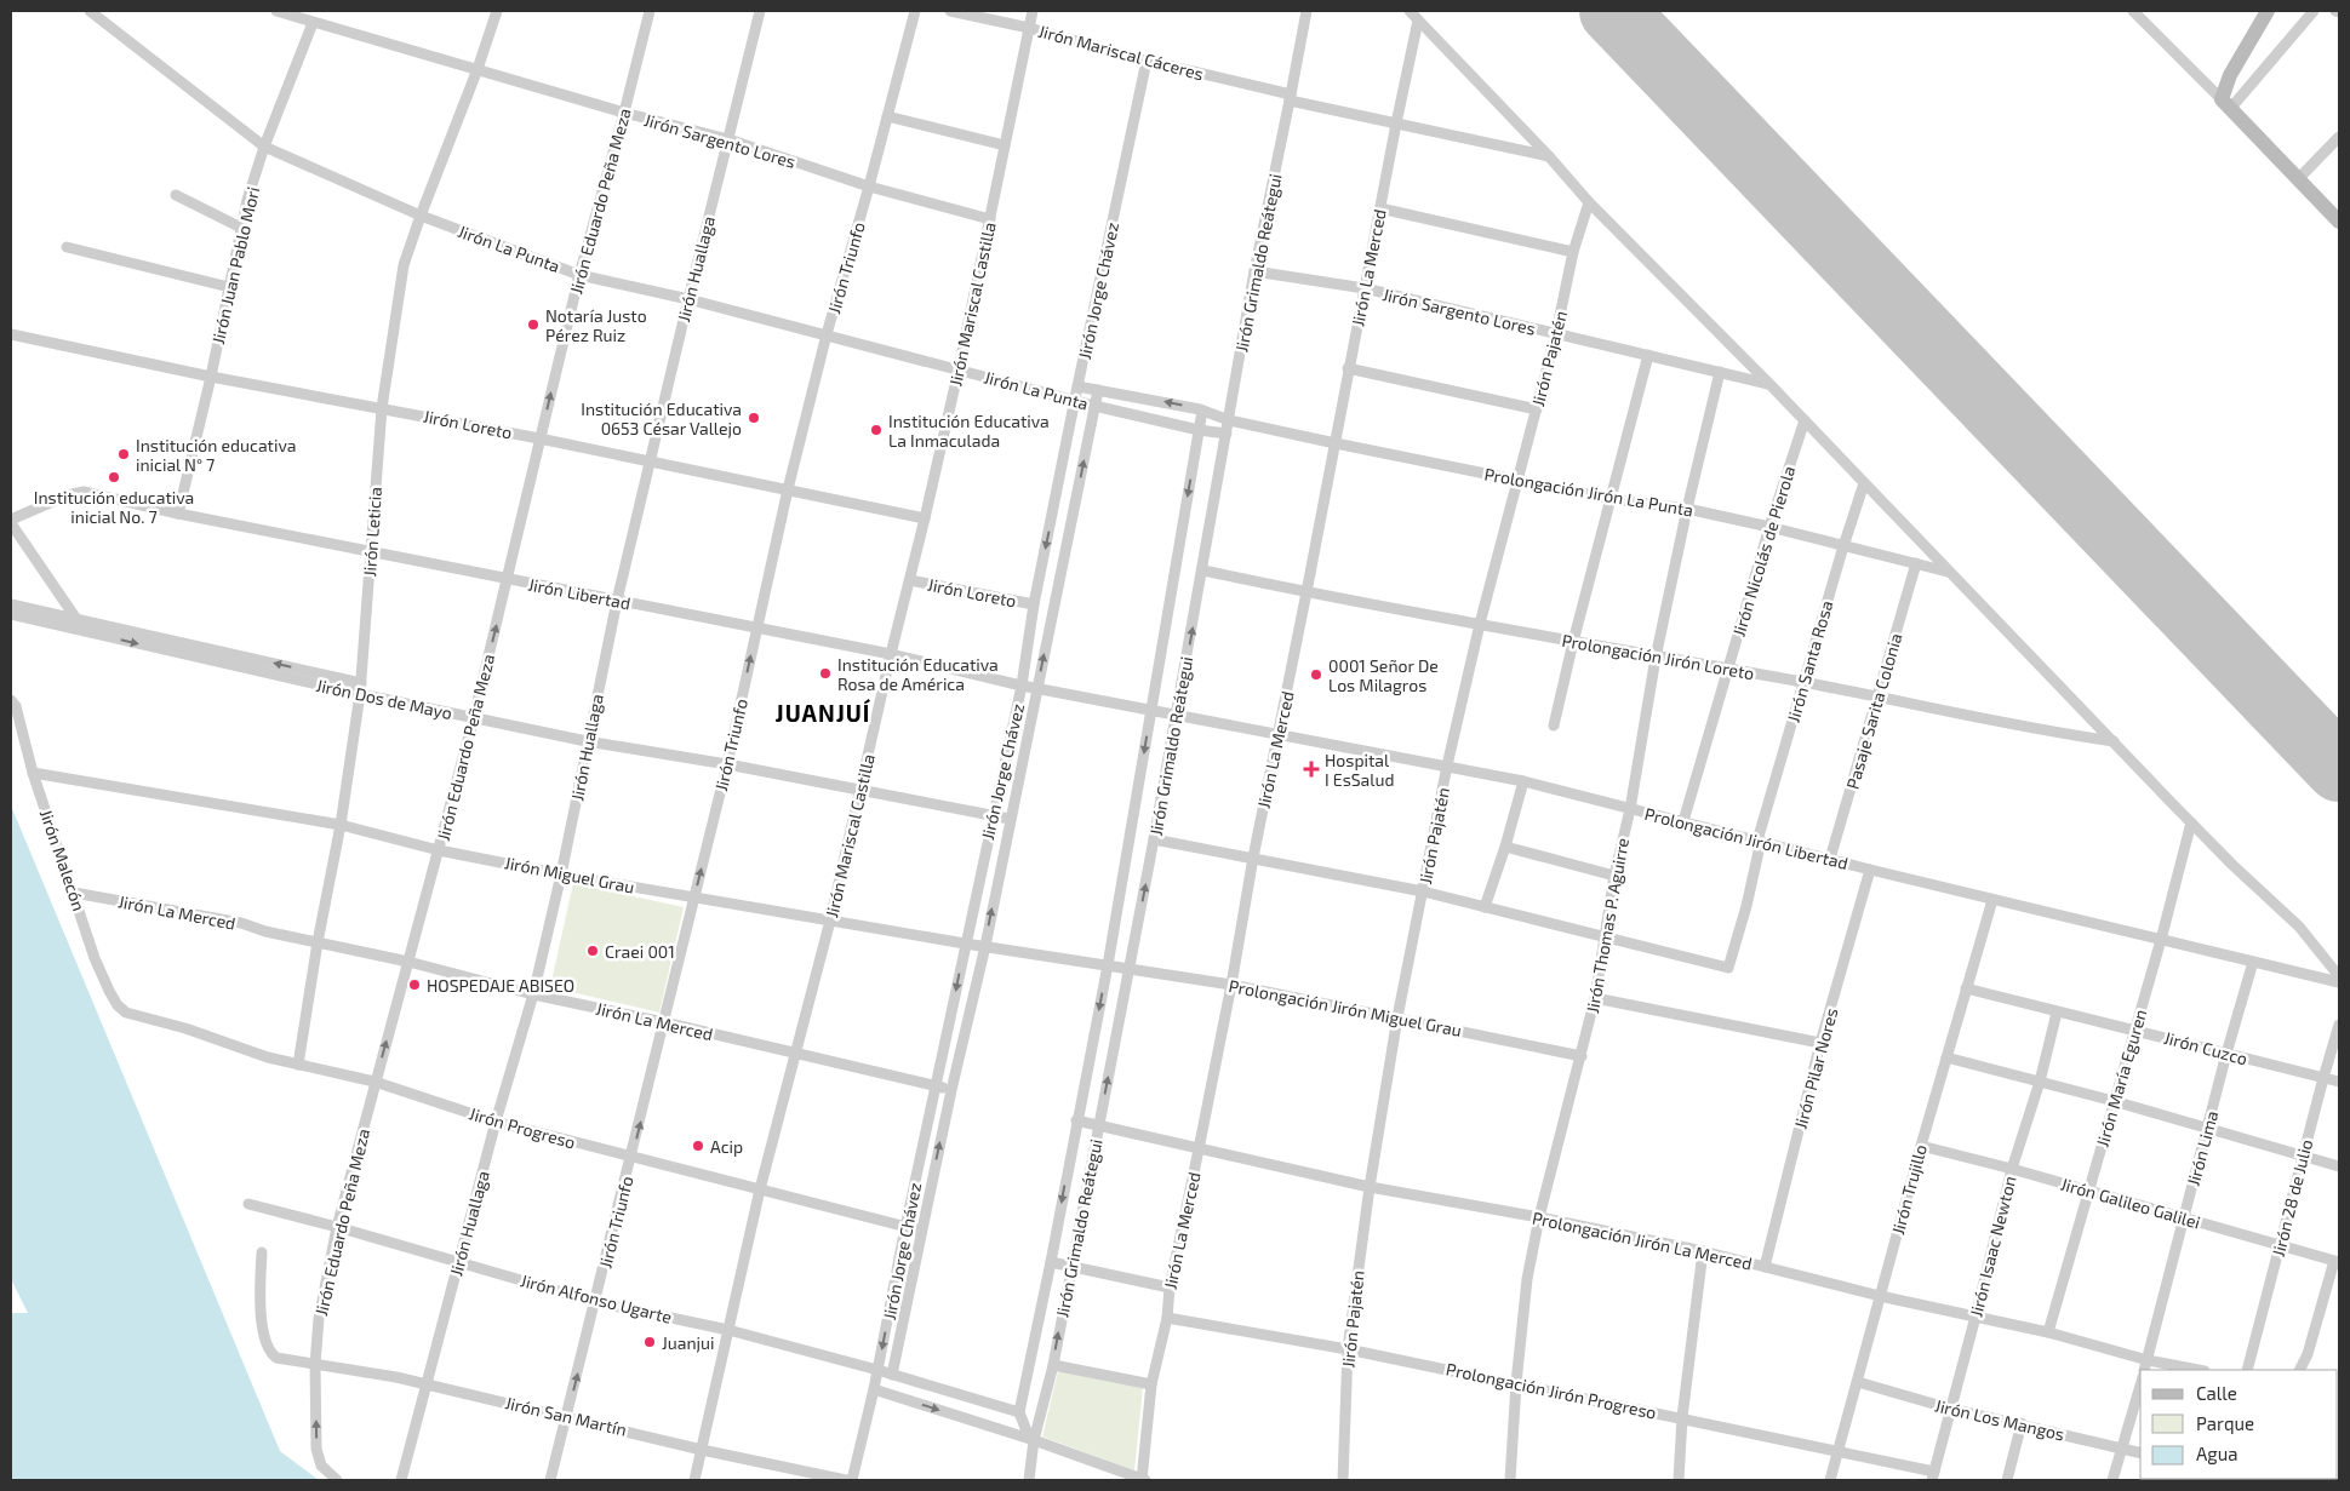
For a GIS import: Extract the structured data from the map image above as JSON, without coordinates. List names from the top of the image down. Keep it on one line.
{"streets":{"street":["Jirón Mariscal Cáceres","Jirón Sargento Lores","Jirón Eduardo Peña Meza","Jirón La Punta","Jirón Grimaldo Reátegui","Jirón Juan Pablo Mori","Jirón Triunfo","Jirón La Merced","Jirón Huallaga","Jirón Jorge Chávez","Jirón Mariscal Castilla","Jirón Pajatén","Jirón Loreto","Prolongación Jirón La Punta","Jirón Leticia","Jirón Nicolás de Pierola","Jirón Libertad","Prolongación Jirón Loreto","Jirón Santa Rosa","Jirón Dos de Mayo","Pasaje Sarita Colonia","Prolongación Jirón Libertad","Jirón Malecón","Jirón Miguel Grau","Jirón Thomas P. Aguirre","Prolongación Jirón Miguel Grau","Jirón Cuzco","Jirón Pilar Nores","Jirón María Eguren","Jirón Progreso","Jirón Lima","Jirón Trujillo","Jirón 28 de Julio","Jirón Galileo Galilei","Prolongación Jirón La Merced","Jirón Isaac Newton","Jirón Alfonso Ugarte","Prolongación Jirón Progreso","Jirón San Martín","Jirón Los Mangos"]},"crossings":[["Jirón Mariscal Cáceres","Jirón Grimaldo Reátegui"],["Jirón Mariscal Cáceres","Jirón La Merced"],["Jirón Mariscal Cáceres","Jirón Jorge Chávez"],["Jirón Mariscal Cáceres","Jirón Mariscal Castilla"],["Jirón Sargento Lores","Jirón Eduardo Peña Meza"],["Jirón Sargento Lores","Jirón Grimaldo Reátegui"],["Jirón Sargento Lores","Jirón Juan Pablo Mori"],["Jirón Sargento Lores","Jirón Triunfo"],["Jirón Sargento Lores","Jirón La Merced"],["Jirón Sargento Lores","Jirón Huallaga"],["Jirón Sargento Lores","Jirón Mariscal Castilla"],["Jirón Sargento Lores","Jirón Pajatén"],["Jirón Sargento Lores","Jirón Leticia"],["Jirón Sargento Lores","Jirón Thomas P. Aguirre"],["Jirón Eduardo Peña Meza","Jirón La Punta"],["Jirón Eduardo Peña Meza","Jirón La Merced"],["Jirón Eduardo Peña Meza","Jirón Loreto"],["Jirón Eduardo Peña Meza","Jirón Libertad"],["Jirón Eduardo Peña Meza","Jirón Dos de Mayo"],["Jirón Eduardo Peña Meza","Jirón Miguel Grau"],["Jirón Eduardo Peña Meza","Jirón Progreso"],["Jirón Eduardo Peña Meza","Jirón Alfonso Ugarte"],["Jirón Eduardo Peña Meza","Jirón San Martín"],["Jirón La Punta","Jirón Grimaldo Reátegui"],["Jirón La Punta","Jirón Juan Pablo Mori"],["Jirón La Punta","Jirón Triunfo"],["Jirón La Punta","Jirón Huallaga"],["Jirón La Punta","Jirón Jorge Chávez"],["Jirón La Punta","Jirón Mariscal Castilla"],["Jirón La Punta","Prolongación Jirón La Punta"],["Jirón La Punta","Jirón Leticia"],["Jirón Grimaldo Reátegui","Prolongación Jirón La Punta"],["Jirón Grimaldo Reátegui","Jirón Libertad"],["Jirón Grimaldo Reátegui","Prolongación Jirón Loreto"],["Jirón Grimaldo Reátegui","Prolongación Jirón Libertad"],["Jirón Grimaldo Reátegui","Jirón Miguel Grau"],["Jirón Grimaldo Reátegui","Prolongación Jirón Miguel Grau"],["Jirón Grimaldo Reátegui","Prolongación Jirón La Merced"],["Jirón Grimaldo Reátegui","Jirón Alfonso Ugarte"],["Jirón Juan Pablo Mori","Jirón Loreto"],["Jirón Juan Pablo Mori","Jirón Libertad"],["Jirón Triunfo","Jirón La Merced"],["Jirón Triunfo","Jirón Loreto"],["Jirón Triunfo","Jirón Libertad"],["Jirón Triunfo","Jirón Dos de Mayo"],["Jirón Triunfo","Jirón Miguel Grau"],["Jirón Triunfo","Jirón Progreso"],["Jirón Triunfo","Jirón Alfonso Ugarte"],["Jirón Triunfo","Jirón San Martín"],["Jirón La Merced","Jirón Huallaga"],["Jirón La Merced","Jirón Jorge Chávez"],["Jirón La Merced","Jirón Mariscal Castilla"],["Jirón La Merced","Prolongación Jirón La Punta"],["Jirón La Merced","Jirón Leticia"],["Jirón La Merced","Prolongación Jirón Loreto"],["Jirón La Merced","Prolongación Jirón Libertad"],["Jirón La Merced","Jirón Malecón"],["Jirón La Merced","Prolongación Jirón Miguel Grau"],["Jirón La Merced","Prolongación Jirón La Merced"],["Jirón La Merced","Prolongación Jirón Progreso"],["Jirón Huallaga","Jirón Loreto"],["Jirón Huallaga","Jirón Libertad"],["Jirón Huallaga","Jirón Dos de Mayo"],["Jirón Huallaga","Jirón Miguel Grau"],["Jirón Huallaga","Jirón Progreso"],["Jirón Huallaga","Jirón Alfonso Ugarte"],["Jirón Huallaga","Jirón San Martín"],["Jirón Jorge Chávez","Jirón Loreto"],["Jirón Jorge Chávez","Jirón Libertad"],["Jirón Jorge Chávez","Jirón Dos de Mayo"],["Jirón Jorge Chávez","Jirón Miguel Grau"],["Jirón Jorge Chávez","Jirón Progreso"],["Jirón Jorge Chávez","Jirón Alfonso Ugarte"],["Jirón Mariscal Castilla","Jirón Loreto"],["Jirón Mariscal Castilla","Jirón Libertad"],["Jirón Mariscal Castilla","Jirón Dos de Mayo"],["Jirón Mariscal Castilla","Jirón Miguel Grau"],["Jirón Mariscal Castilla","Jirón Progreso"],["Jirón Mariscal Castilla","Jirón Alfonso Ugarte"],["Jirón Mariscal Castilla","Jirón San Martín"],["Jirón Pajatén","Prolongación Jirón La Punta"],["Jirón Pajatén","Prolongación Jirón Loreto"],["Jirón Pajatén","Prolongación Jirón Libertad"],["Jirón Pajatén","Prolongación Jirón Miguel Grau"],["Jirón Pajatén","Prolongación Jirón La Merced"],["Jirón Pajatén","Prolongación Jirón Progreso"],["Jirón Loreto","Jirón Leticia"],["Prolongación Jirón La Punta","Jirón Nicolás de Pierola"],["Prolongación Jirón La Punta","Jirón Santa Rosa"],["Prolongación Jirón La Punta","Pasaje Sarita Colonia"],["Prolongación Jirón La Punta","Jirón Thomas P. Aguirre"],["Jirón Leticia","Jirón Libertad"],["Jirón Leticia","Jirón Dos de Mayo"],["Jirón Leticia","Jirón Miguel Grau"],["Jirón Leticia","Jirón Progreso"],["Jirón Nicolás de Pierola","Prolongación Jirón Loreto"],["Jirón Nicolás de Pierola","Prolongación Jirón Libertad"],["Jirón Libertad","Prolongación Jirón Libertad"],["Prolongación Jirón Loreto","Jirón Santa Rosa"],["Prolongación Jirón Loreto","Pasaje Sarita Colonia"],["Prolongación Jirón Loreto","Jirón Thomas P. Aguirre"],["Jirón Santa Rosa","Prolongación Jirón Libertad"],["Jirón Santa Rosa","Jirón Thomas P. Aguirre"],["Pasaje Sarita Colonia","Prolongación Jirón Libertad"],["Prolongación Jirón Libertad","Jirón Thomas P. Aguirre"],["Prolongación Jirón Libertad","Jirón Pilar Nores"],["Prolongación Jirón Libertad","Jirón María Eguren"],["Prolongación Jirón Libertad","Jirón Lima"],["Prolongación Jirón Libertad","Jirón Trujillo"],["Jirón Malecón","Jirón Miguel Grau"],["Jirón Malecón","Jirón Progreso"],["Jirón Miguel Grau","Prolongación Jirón Miguel Grau"],["Jirón Thomas P. Aguirre","Prolongación Jirón Miguel Grau"],["Jirón Thomas P. Aguirre","Prolongación Jirón La Merced"],["Jirón Thomas P. Aguirre","Prolongación Jirón Progreso"],["Jirón Cuzco","Jirón María Eguren"],["Jirón Cuzco","Jirón Lima"],["Jirón Cuzco","Jirón Trujillo"],["Jirón Cuzco","Jirón 28 de Julio"],["Jirón Cuzco","Jirón Isaac Newton"],["Jirón Pilar Nores","Prolongación Jirón La Merced"],["Jirón María Eguren","Jirón Galileo Galilei"],["Jirón María Eguren","Prolongación Jirón La Merced"],["Jirón Lima","Jirón Galileo Galilei"],["Jirón Lima","Prolongación Jirón La Merced"],["Jirón Trujillo","Jirón Galileo Galilei"],["Jirón Trujillo","Prolongación Jirón La Merced"],["Jirón Trujillo","Prolongación Jirón Progreso"],["Jirón Trujillo","Jirón Los Mangos"],["Jirón 28 de Julio","Jirón Galileo Galilei"],["Jirón Galileo Galilei","Jirón Isaac Newton"],["Prolongación Jirón La Merced","Jirón Isaac Newton"],["Jirón Isaac Newton","Prolongación Jirón Progreso"],["Jirón Isaac Newton","Jirón Los Mangos"]],"one_way":["Jirón Eduardo Peña Meza","Jirón Triunfo"],"districts":["JUANJUÍ"],"places":{"other":["Notaría Justo Pérez Ruiz","Institución Educativa 0653 César Vallejo","Institución Educativa La Inmaculada","Institución educativa inicial N° 7","Institución educativa inicial No. 7","Institución Educativa Rosa de América","0001 Señor De Los Milagros","Craei 001","HOSPEDAJE ABISEO","Acip","Juanjui"],"health":["Hospital I EsSalud"]},"legend":["Calle","Parque","Agua"]}
